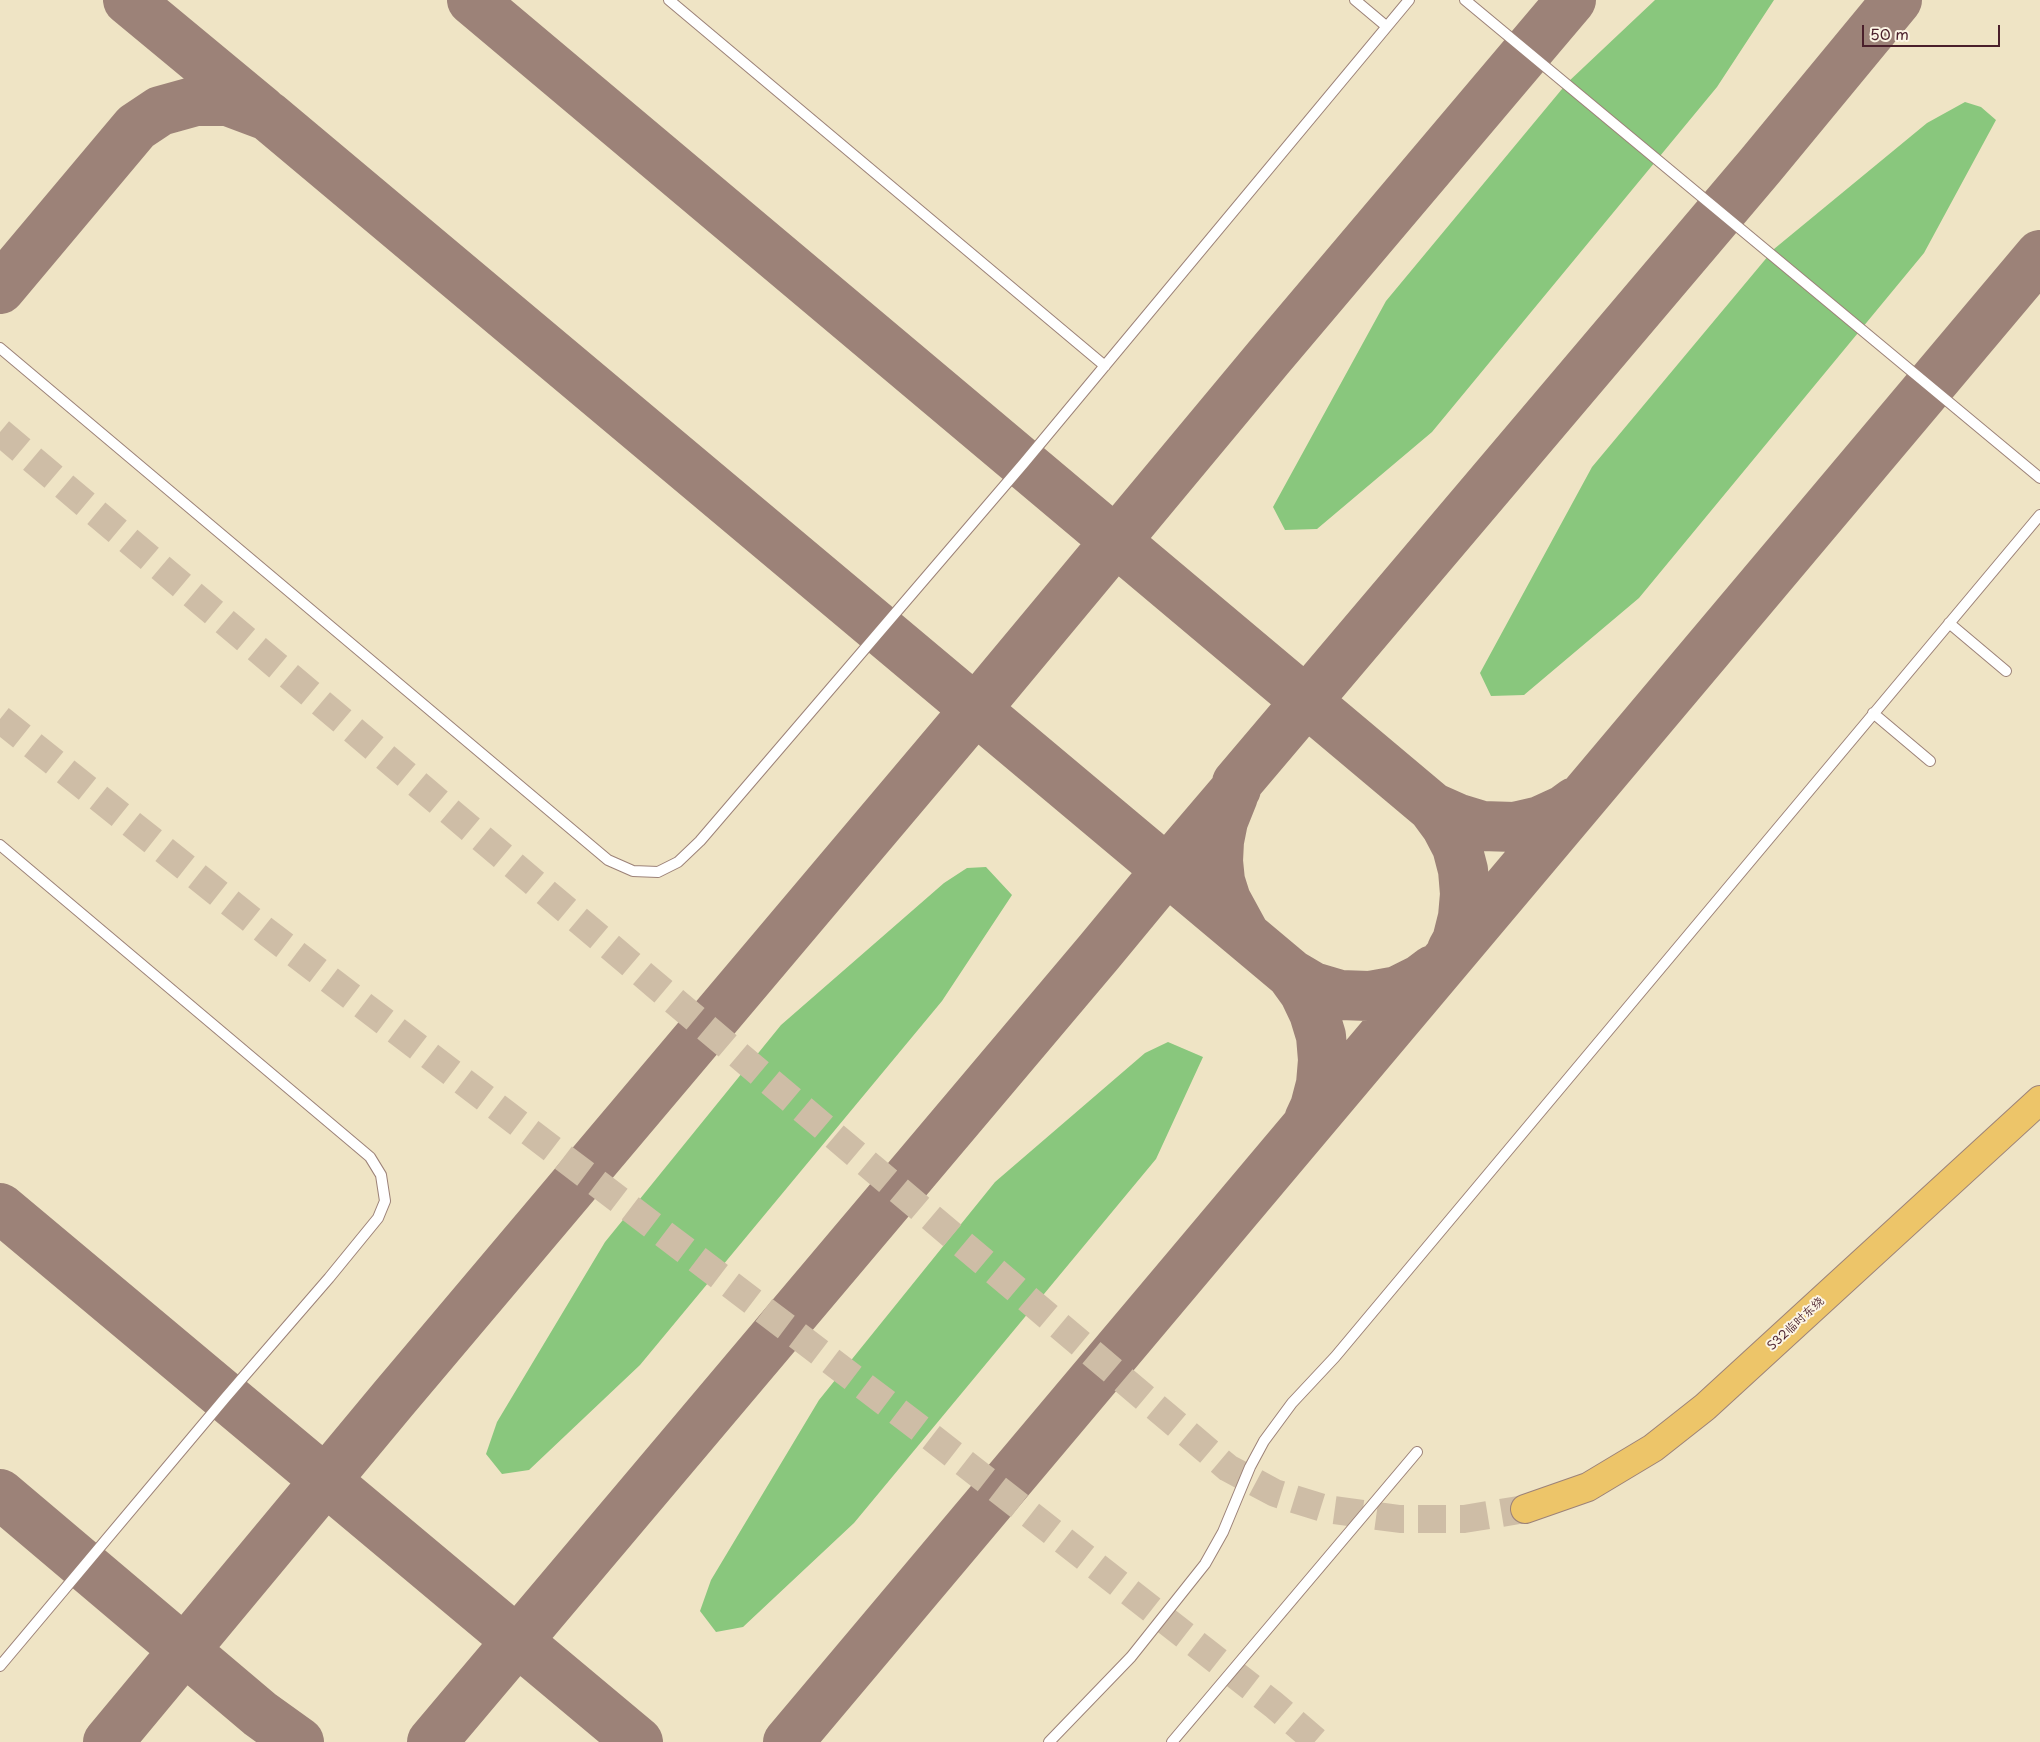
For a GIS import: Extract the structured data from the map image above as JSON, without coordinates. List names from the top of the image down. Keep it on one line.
{"streets":{"highway":["S32临时东绕"]},"scale_bar":"50 m"}
